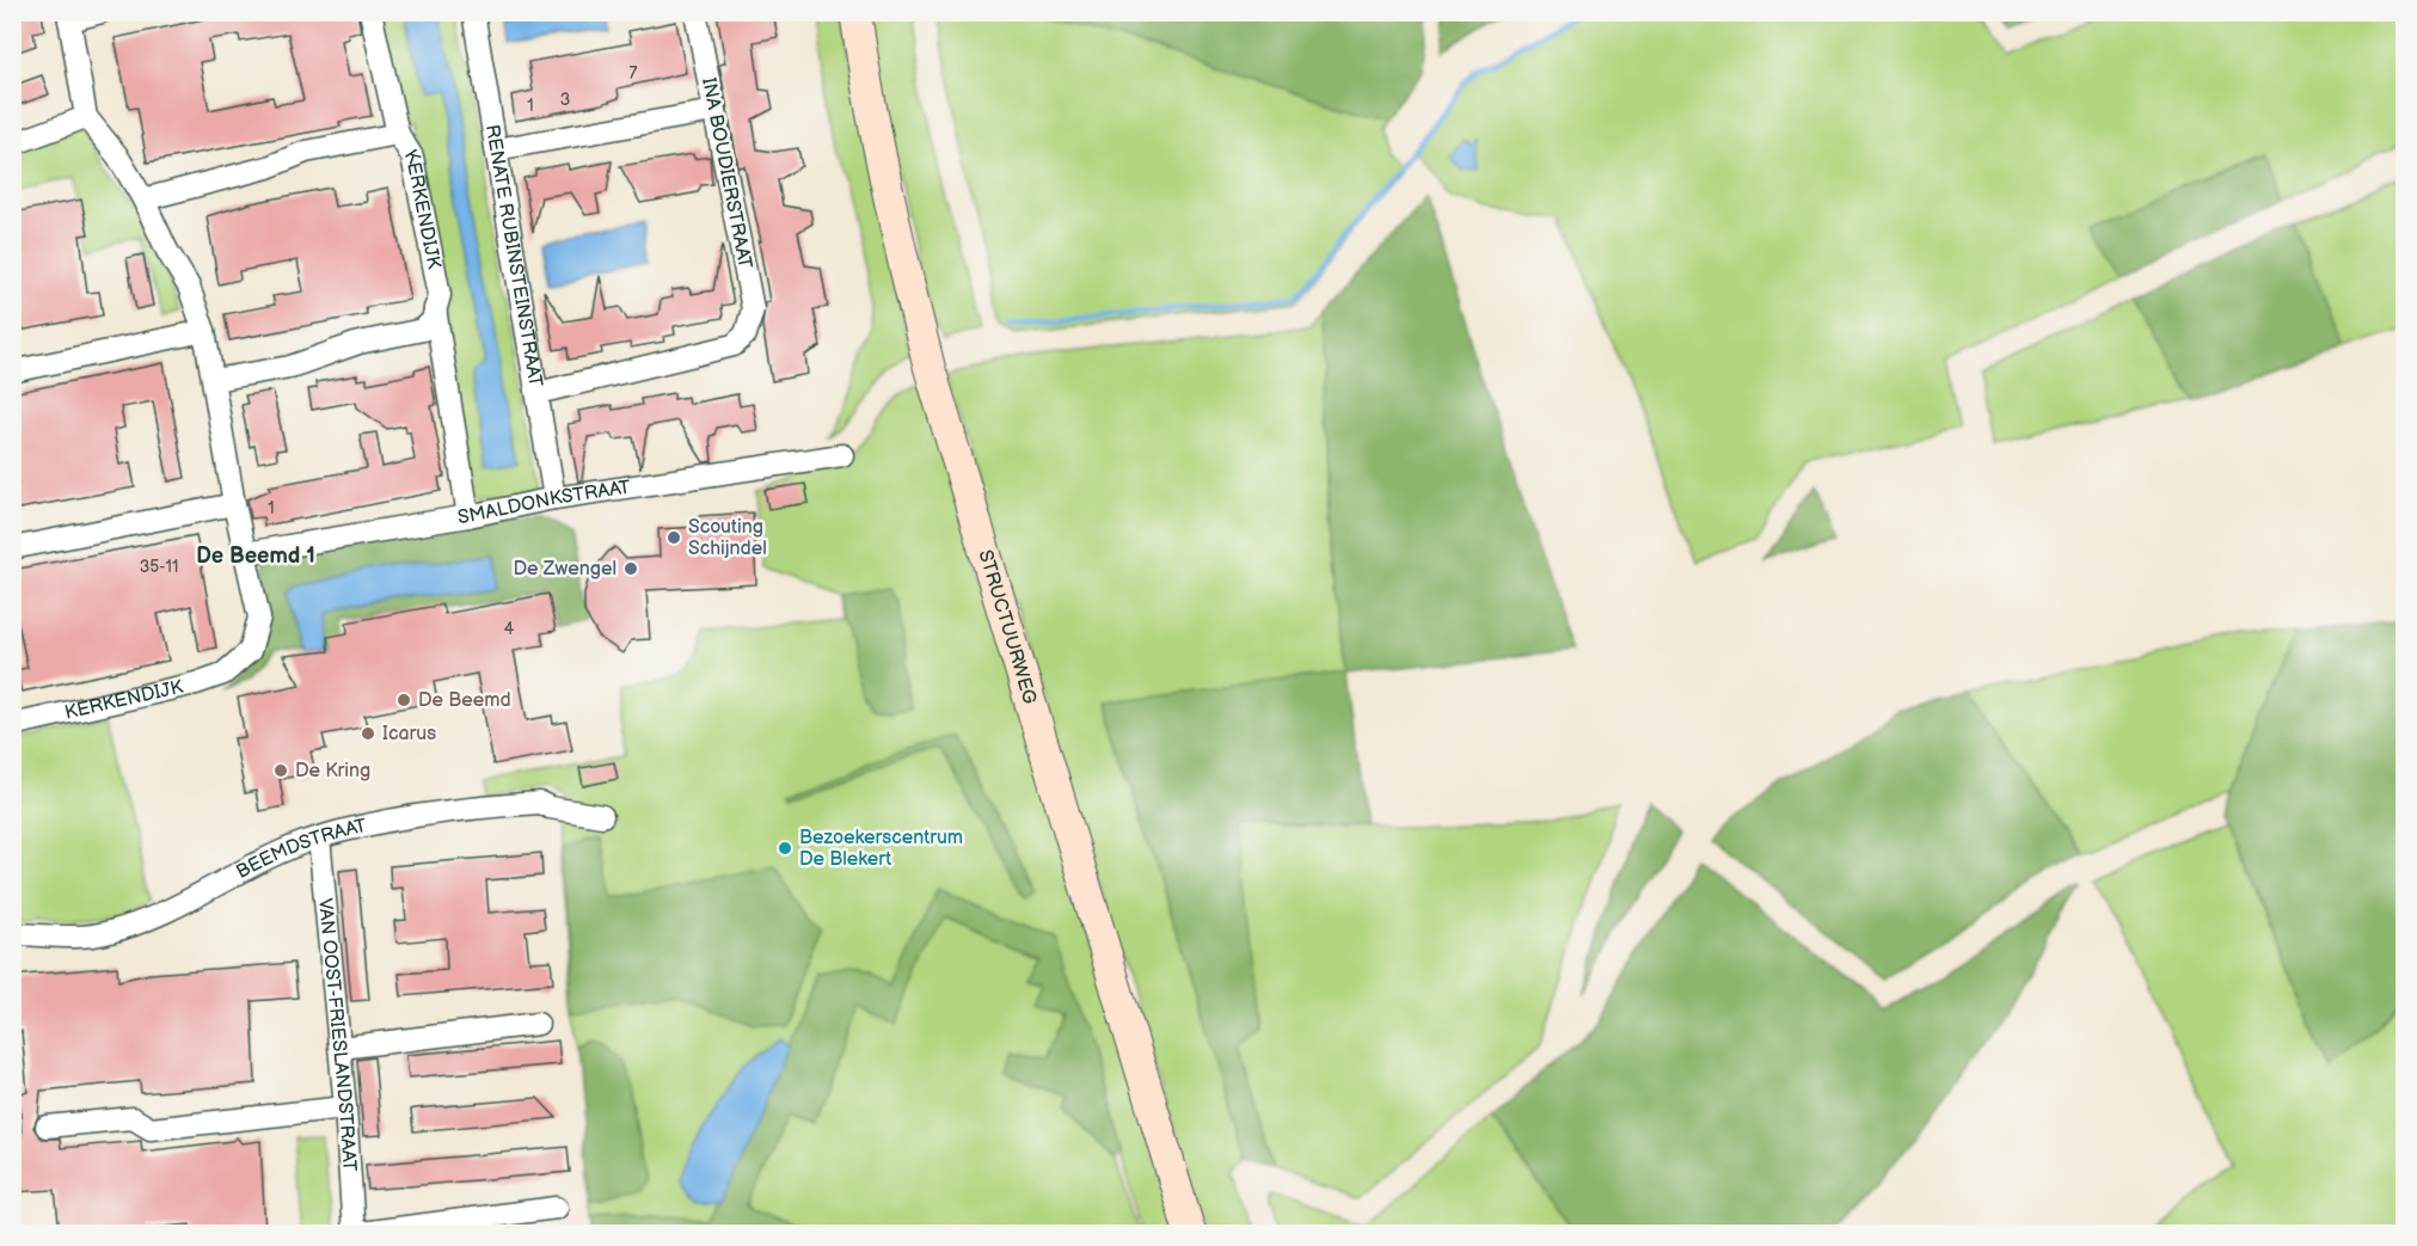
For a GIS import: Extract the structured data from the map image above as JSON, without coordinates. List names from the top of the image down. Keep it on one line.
{"streets":{"main road":["STRUCTUURWEG"],"street":["INA BOUDIERSTRAAT","KERKENDIJK","RENATE RUBINSTEINSTRAAT","SMALDONKSTRAAT","BEEMDSTRAAT","VAN OOST-FRIESLANDSTRAAT"]},"crossings":[["INA BOUDIERSTRAAT","RENATE RUBINSTEINSTRAAT"],["KERKENDIJK","SMALDONKSTRAAT"],["RENATE RUBINSTEINSTRAAT","SMALDONKSTRAAT"],["BEEMDSTRAAT","VAN OOST-FRIESLANDSTRAAT"]],"districts":["De Beemd 1"],"places":["Scouting Schijndel","De Zwengel","De Beemd","Icarus","De Kring","Bezoekerscentrum De Blekert"],"house_numbers":["7","3","1","1","35-11","4"]}
